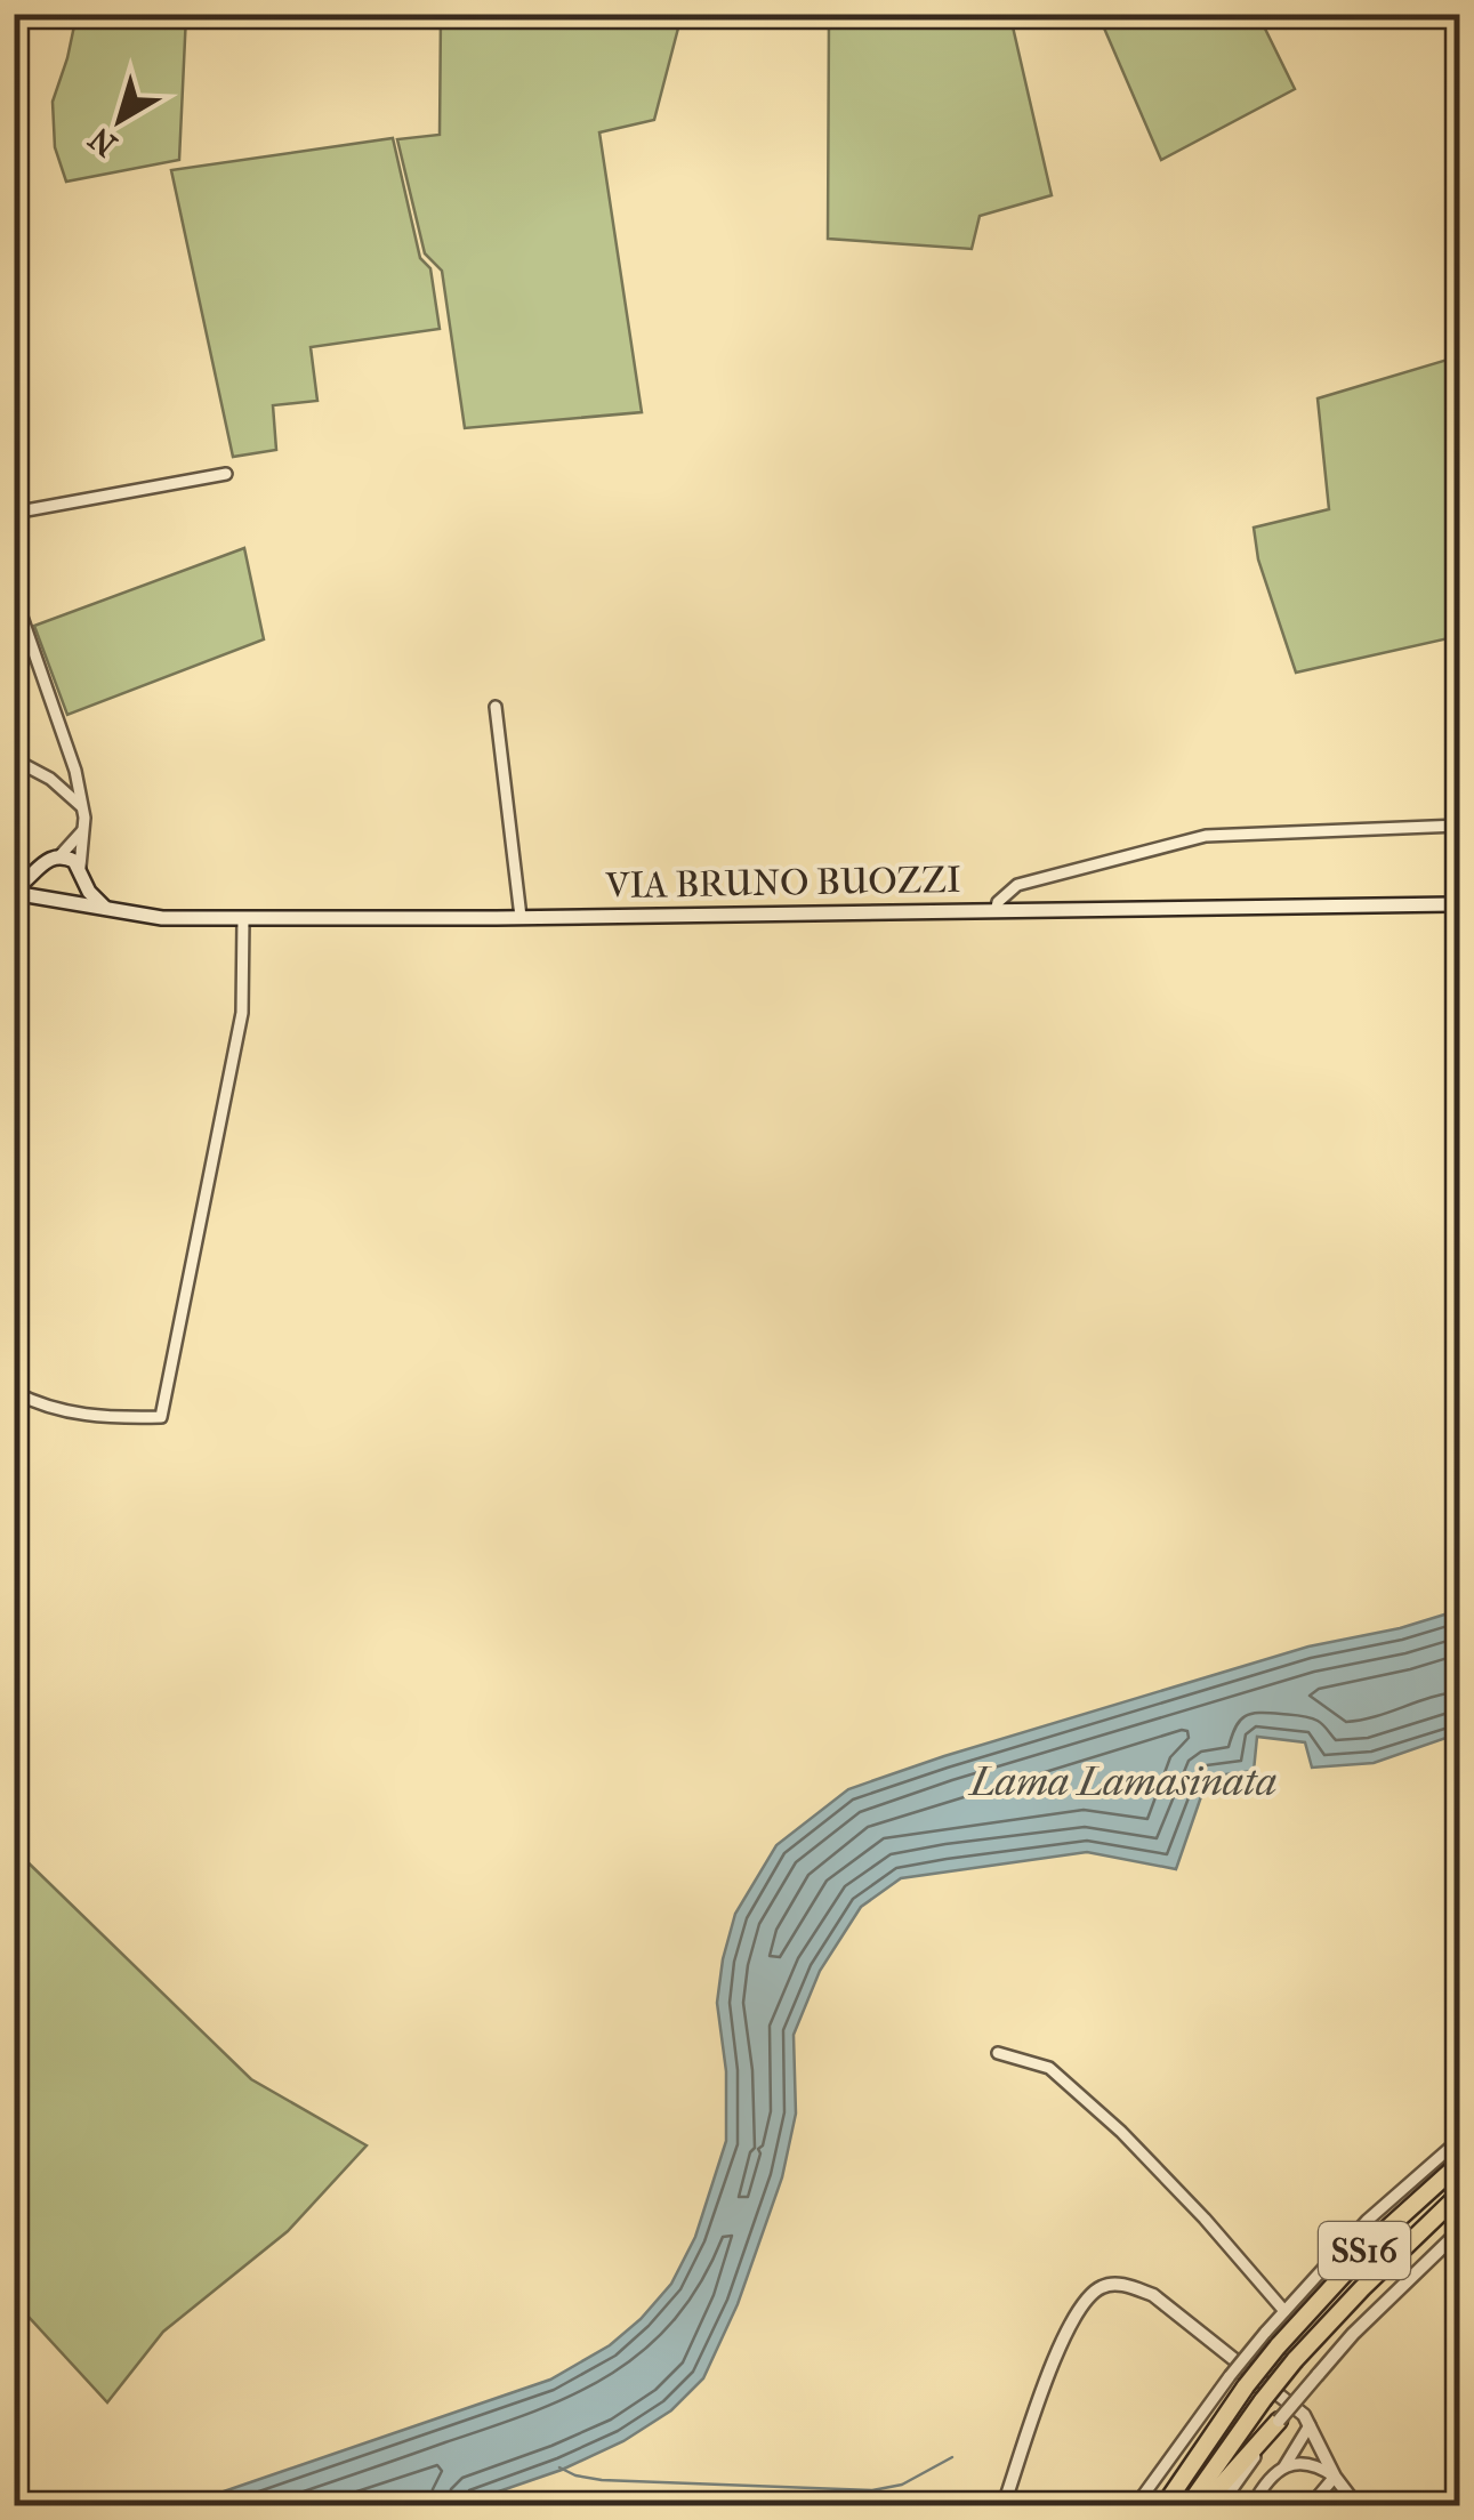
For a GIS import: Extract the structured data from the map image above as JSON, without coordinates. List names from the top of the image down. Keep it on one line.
{"streets":{"highway":["SS16"],"main road":["VIA BRUNO BUOZZI"]},"water":["Lama Lamasinata"],"north":"bottom left"}
